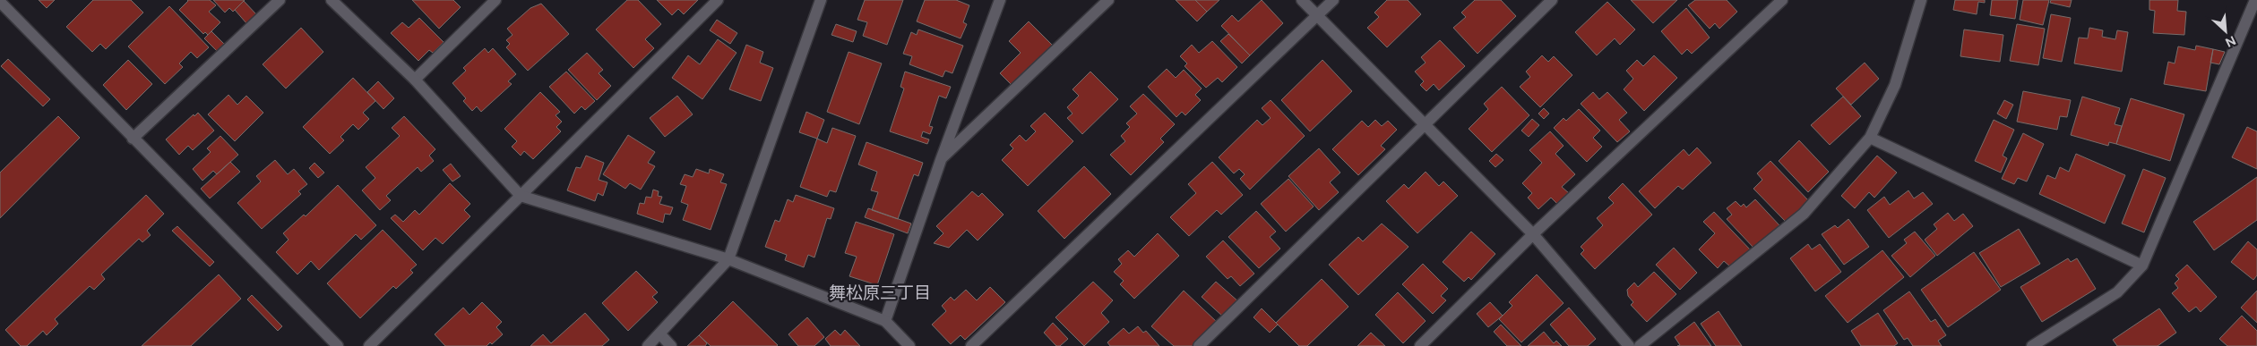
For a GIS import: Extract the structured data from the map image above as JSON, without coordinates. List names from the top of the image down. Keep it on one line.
{"districts":["舞松原三丁目"],"north":"bottom right"}
